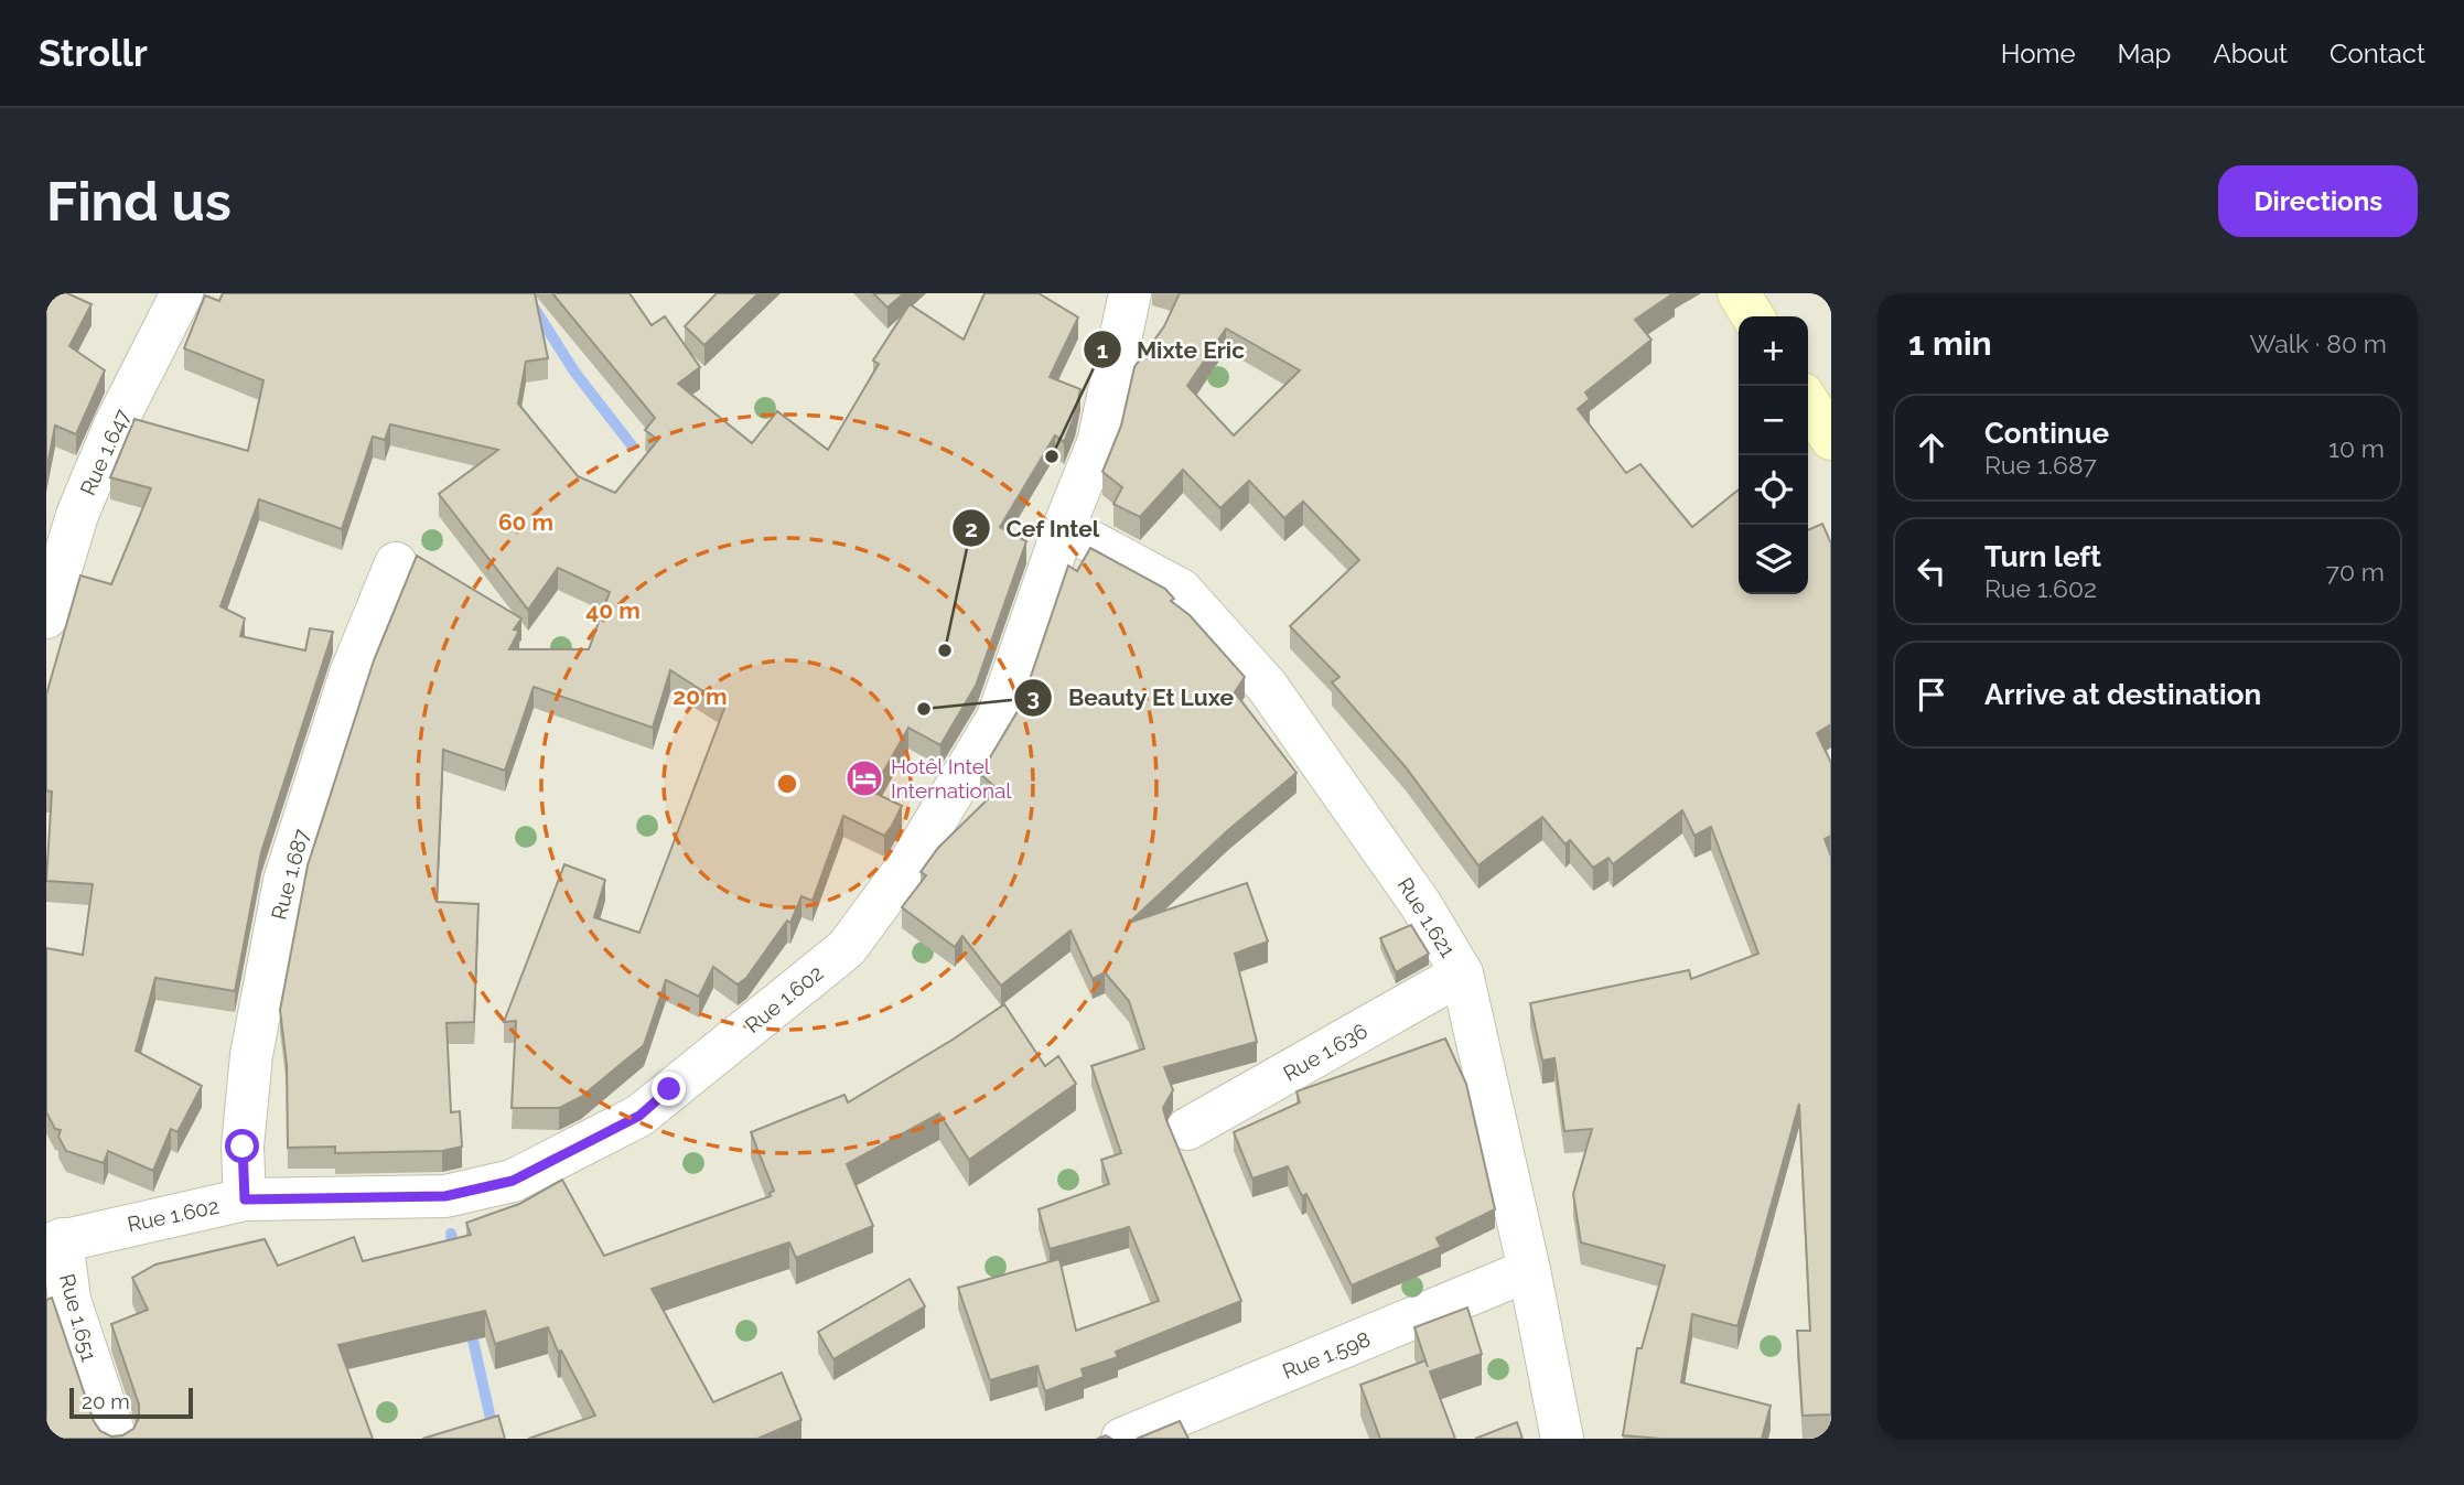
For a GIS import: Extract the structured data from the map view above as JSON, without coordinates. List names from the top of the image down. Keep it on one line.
{"streets":{"street":["Rue 1.647","Rue 1.687","Rue 1.621","Rue 1.602","Rue 1.636","Rue 1.651","Rue 1.598"]},"crossings":[["Rue 1.687","Rue 1.602"],["Rue 1.621","Rue 1.602"],["Rue 1.621","Rue 1.636"],["Rue 1.621","Rue 1.598"],["Rue 1.602","Rue 1.651"]],"places":{"other":["Mixte Eric","Cef Intel","Beauty Et Luxe"],"hotel":["Hotêl Intel International"]},"scale_bar":"20 m","page":{"header":"Strollr","nav":["Home","Map","About","Contact"],"buttons":"Directions","title":"Find us","heading":["1 min","Walk · 80 m"],"map_buttons":["+","−"],"list":[["Continue","Rue 1.687","10 m"],["Turn left","Rue 1.602","70 m"],"Arrive at destination"],"scale":"20 m"},"rings":["60 m","40 m","20 m"]}
